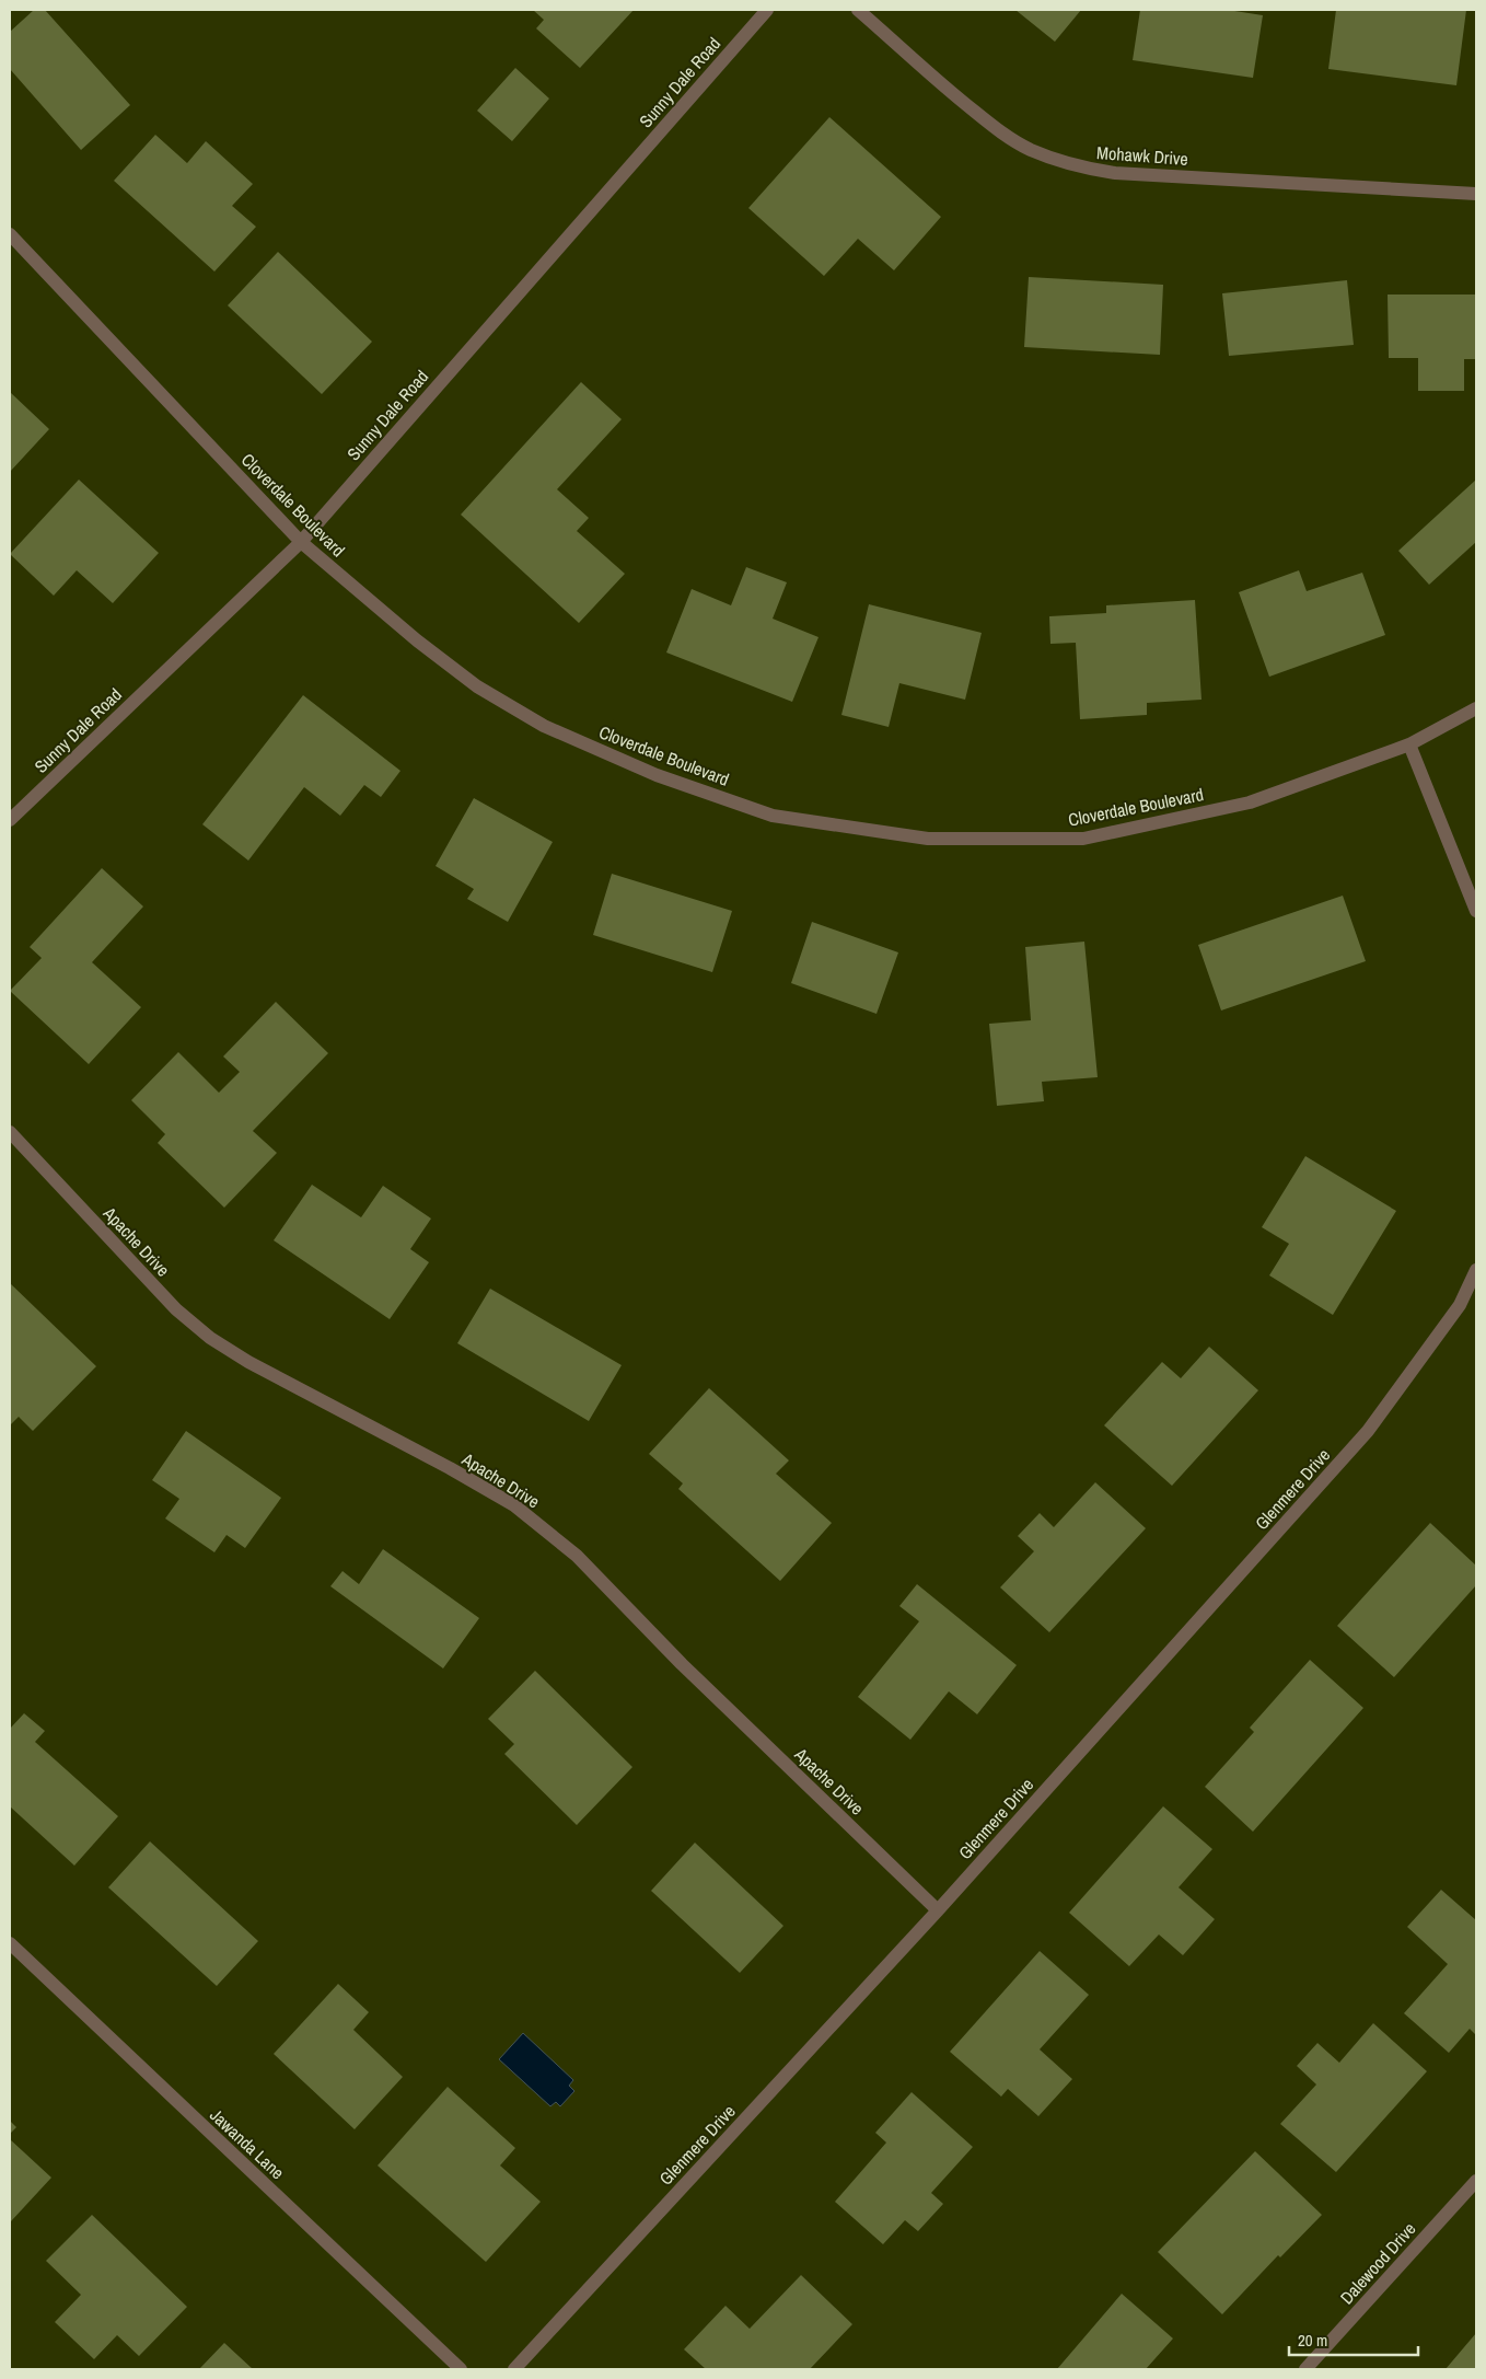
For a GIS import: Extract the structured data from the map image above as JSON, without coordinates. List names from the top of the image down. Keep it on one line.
{"streets":{"street":["Sunny Dale Road","Mohawk Drive","Cloverdale Boulevard","Apache Drive","Glenmere Drive","Jawanda Lane","Dalewood Drive"]},"crossings":[["Sunny Dale Road","Cloverdale Boulevard"],["Apache Drive","Glenmere Drive"]],"scale_bar":"20 m"}
